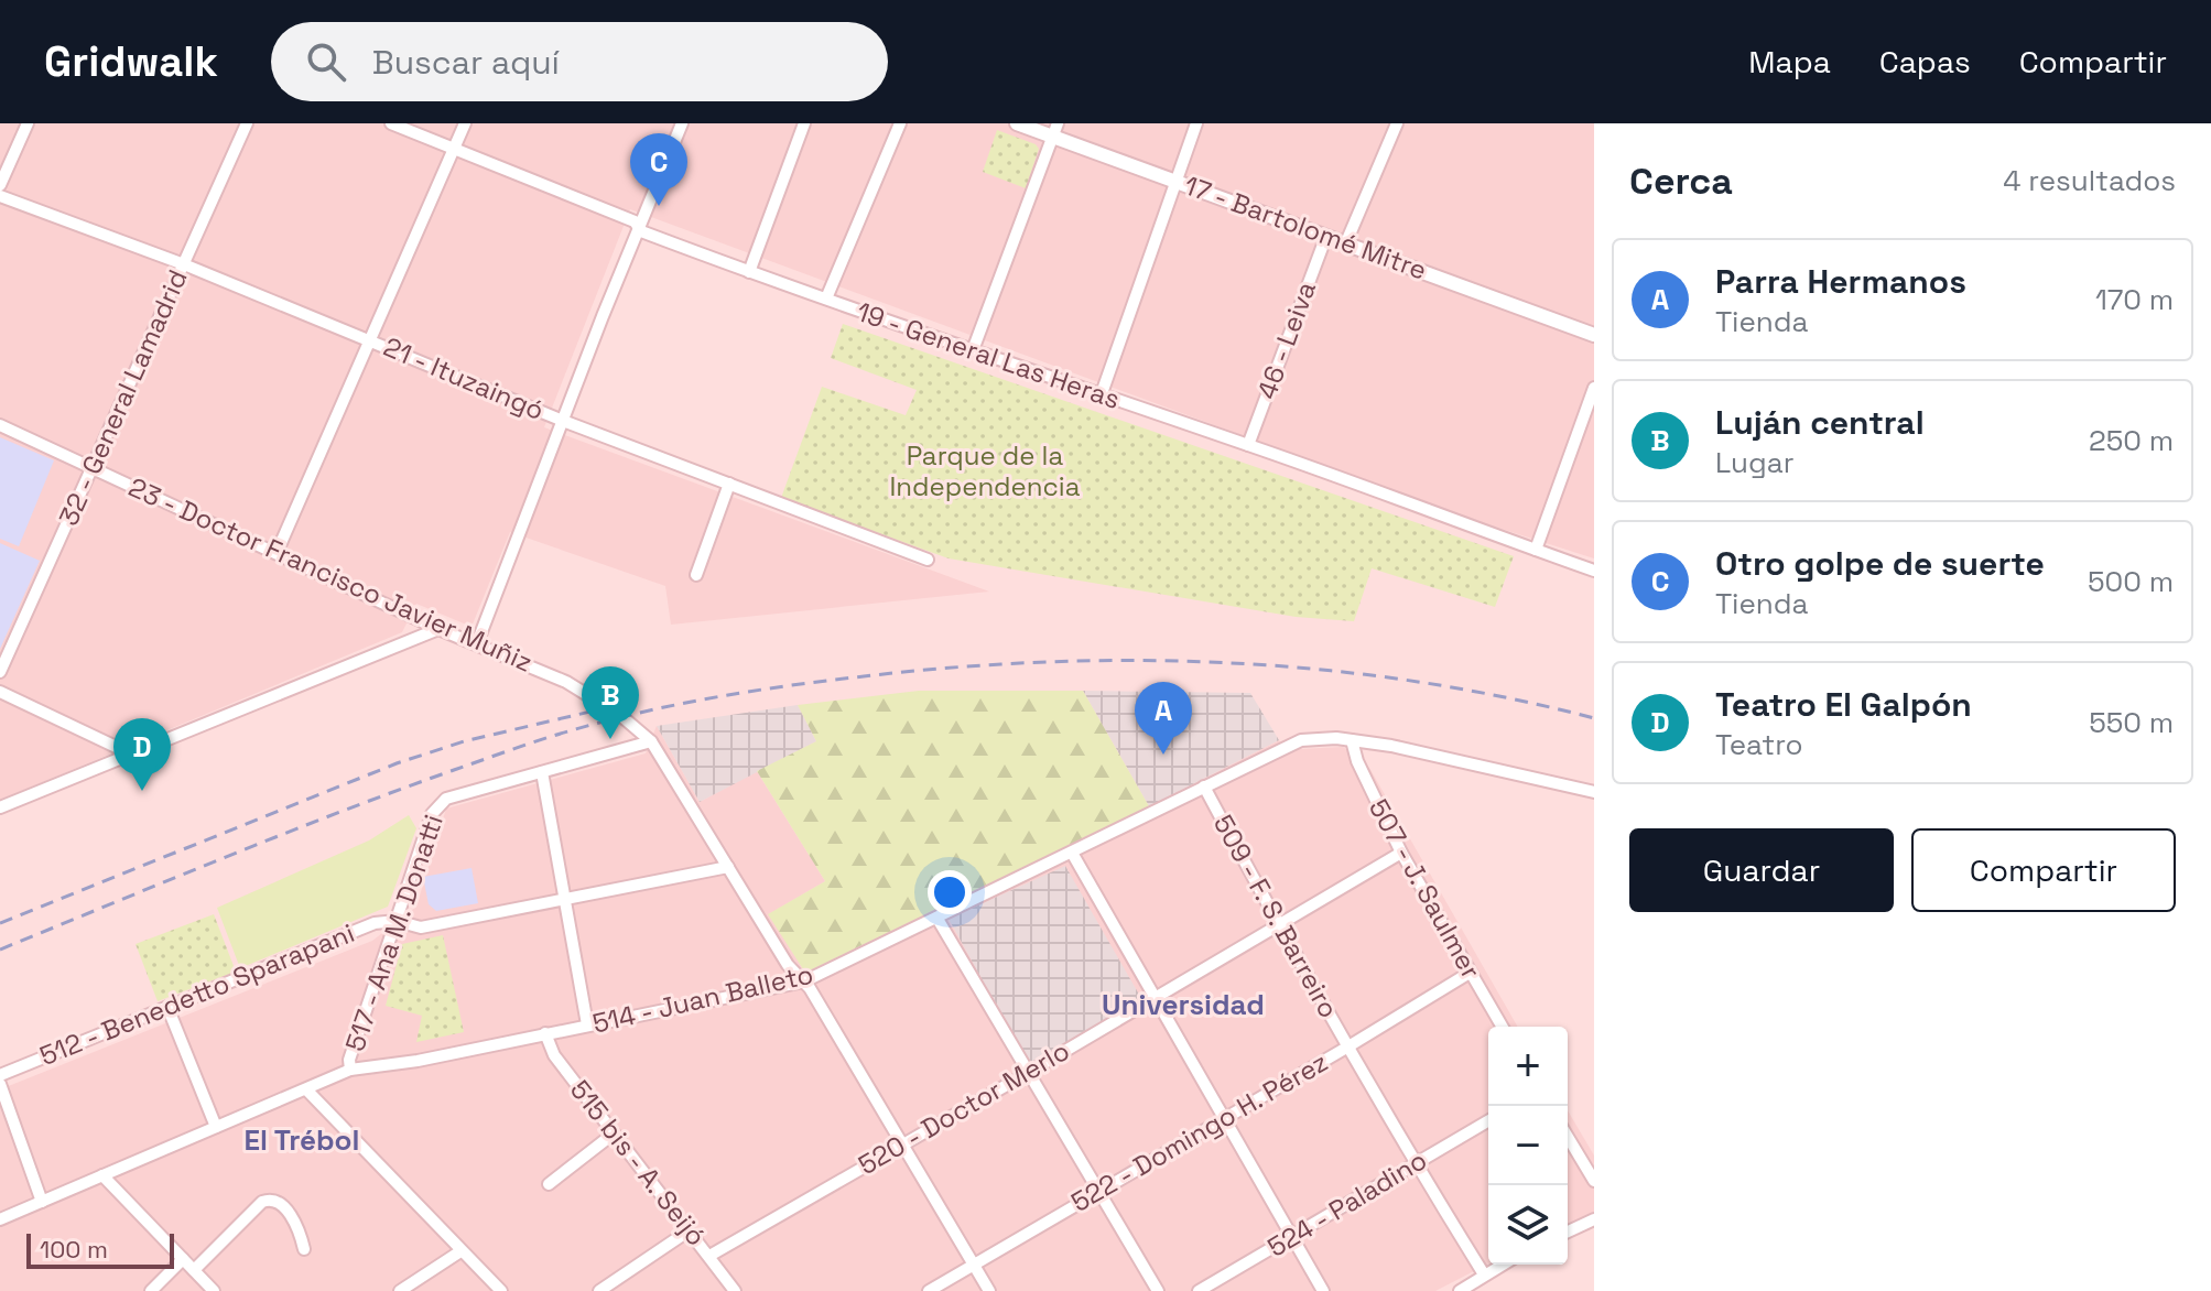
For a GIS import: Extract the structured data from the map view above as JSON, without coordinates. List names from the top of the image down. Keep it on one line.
{"streets":{"street":["17 - Bartolomé Mitre","46 - Leiva","19 - General Las Heras","21 - Ituzaingó","32 - General Lamadrid","23 - Doctor Francisco Javier Muñiz","507 - J. Saulmer","509 - F. S. Barreiro","517 - Ana M. Donatti","512 - Benedetto Sparapani","514 - Juan Balleto","520 - Doctor Merlo","522 - Domingo H. Pérez","515 bis - A. Seijó","524 - Paladino"]},"crossings":[["17 - Bartolomé Mitre","46 - Leiva"],["46 - Leiva","19 - General Las Heras"],["21 - Ituzaingó","32 - General Lamadrid"],["32 - General Lamadrid","23 - Doctor Francisco Javier Muñiz"],["23 - Doctor Francisco Javier Muñiz","512 - Benedetto Sparapani"],["23 - Doctor Francisco Javier Muñiz","514 - Juan Balleto"],["23 - Doctor Francisco Javier Muñiz","520 - Doctor Merlo"],["23 - Doctor Francisco Javier Muñiz","522 - Domingo H. Pérez"],["507 - J. Saulmer","514 - Juan Balleto"],["507 - J. Saulmer","520 - Doctor Merlo"],["507 - J. Saulmer","522 - Domingo H. Pérez"],["509 - F. S. Barreiro","514 - Juan Balleto"],["509 - F. S. Barreiro","520 - Doctor Merlo"],["509 - F. S. Barreiro","522 - Domingo H. Pérez"],["509 - F. S. Barreiro","524 - Paladino"],["517 - Ana M. Donatti","512 - Benedetto Sparapani"],["517 - Ana M. Donatti","514 - Juan Balleto"],["514 - Juan Balleto","515 bis - A. Seijó"],["520 - Doctor Merlo","515 bis - A. Seijó"]],"districts":["Universidad","El Trébol"],"parks":["Parque de la Independencia"],"scale_bar":"100 m","page":{"header":"Gridwalk","search":"Buscar aquí","nav":["Mapa","Capas","Compartir"],"heading":["Cerca","4 resultados"],"pins":["C","B","A","D"],"list":[{"mark":"A","name":"Parra Hermanos","note":"Tienda","value":"170 m"},{"mark":"B","name":"Luján central","note":"Lugar","value":"250 m"},{"mark":"C","name":"Otro golpe de suerte","note":"Tienda","value":"500 m"},{"mark":"D","name":"Teatro El Galpón","note":"Teatro","value":"550 m"}],"buttons":["Guardar","Compartir"],"map_buttons":["+","−"],"scale":"100 m"}}
